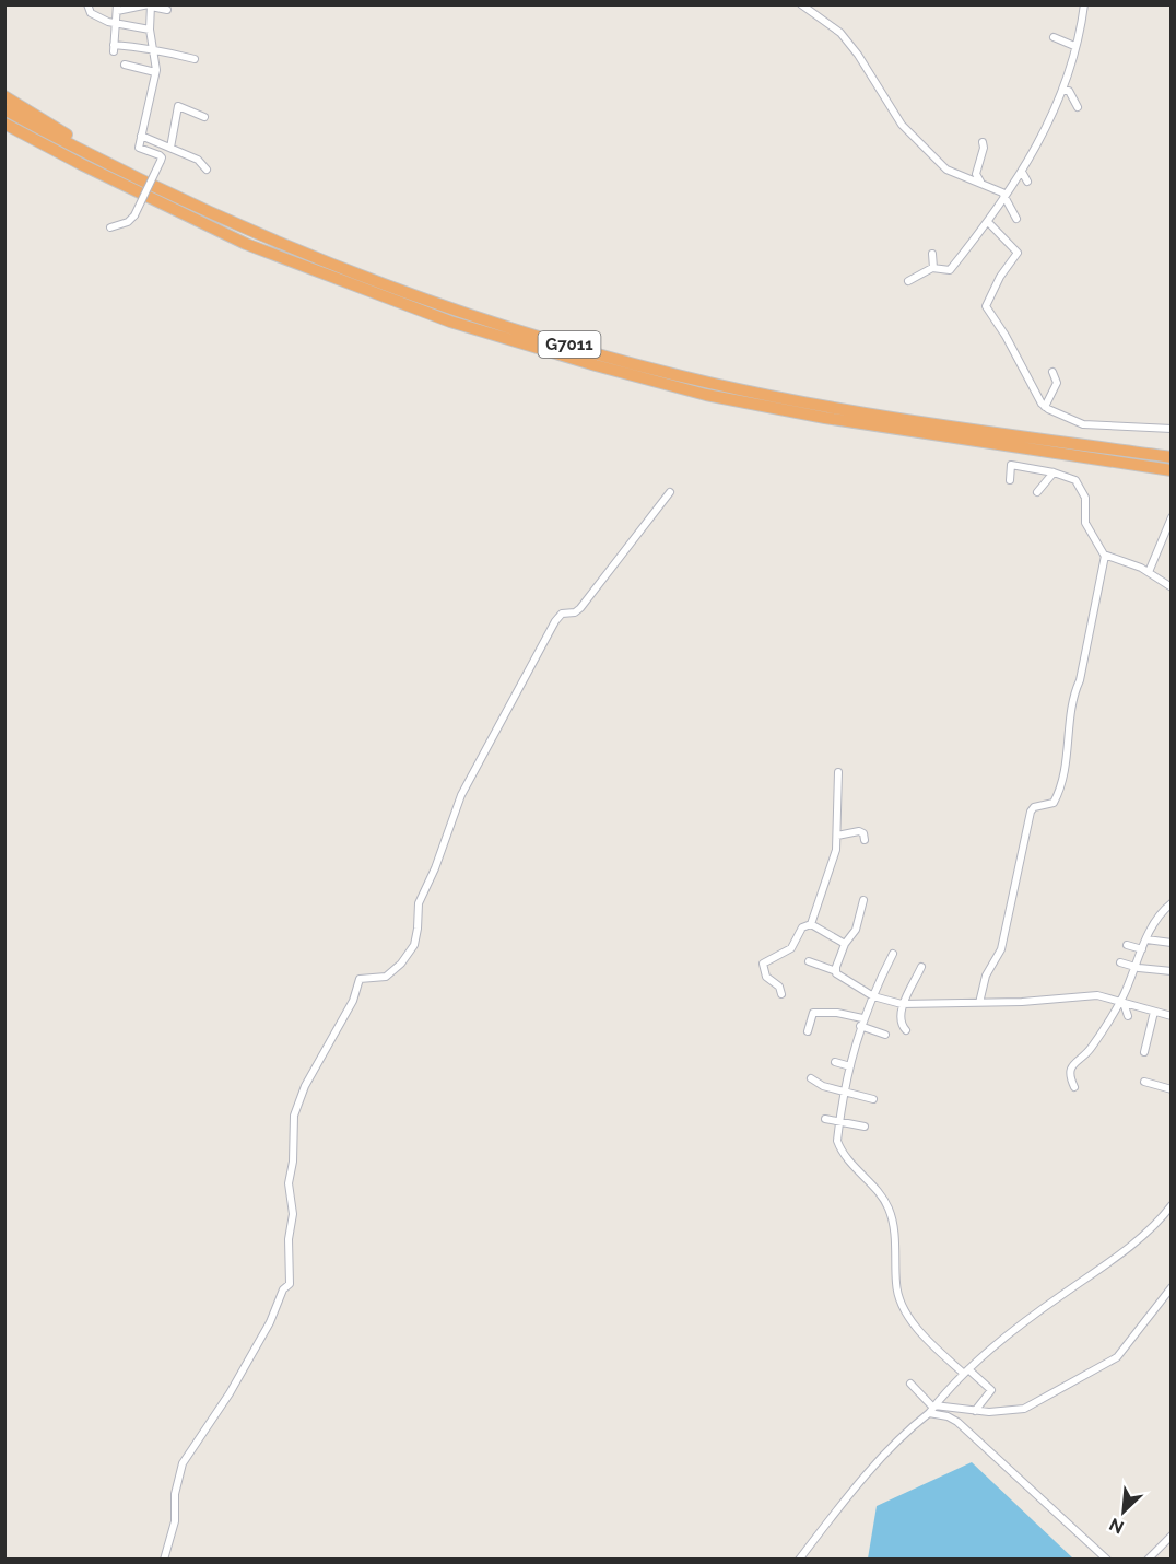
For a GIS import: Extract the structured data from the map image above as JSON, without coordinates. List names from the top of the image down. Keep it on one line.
{"streets":{"highway":["G7011"]},"north":"bottom left"}
